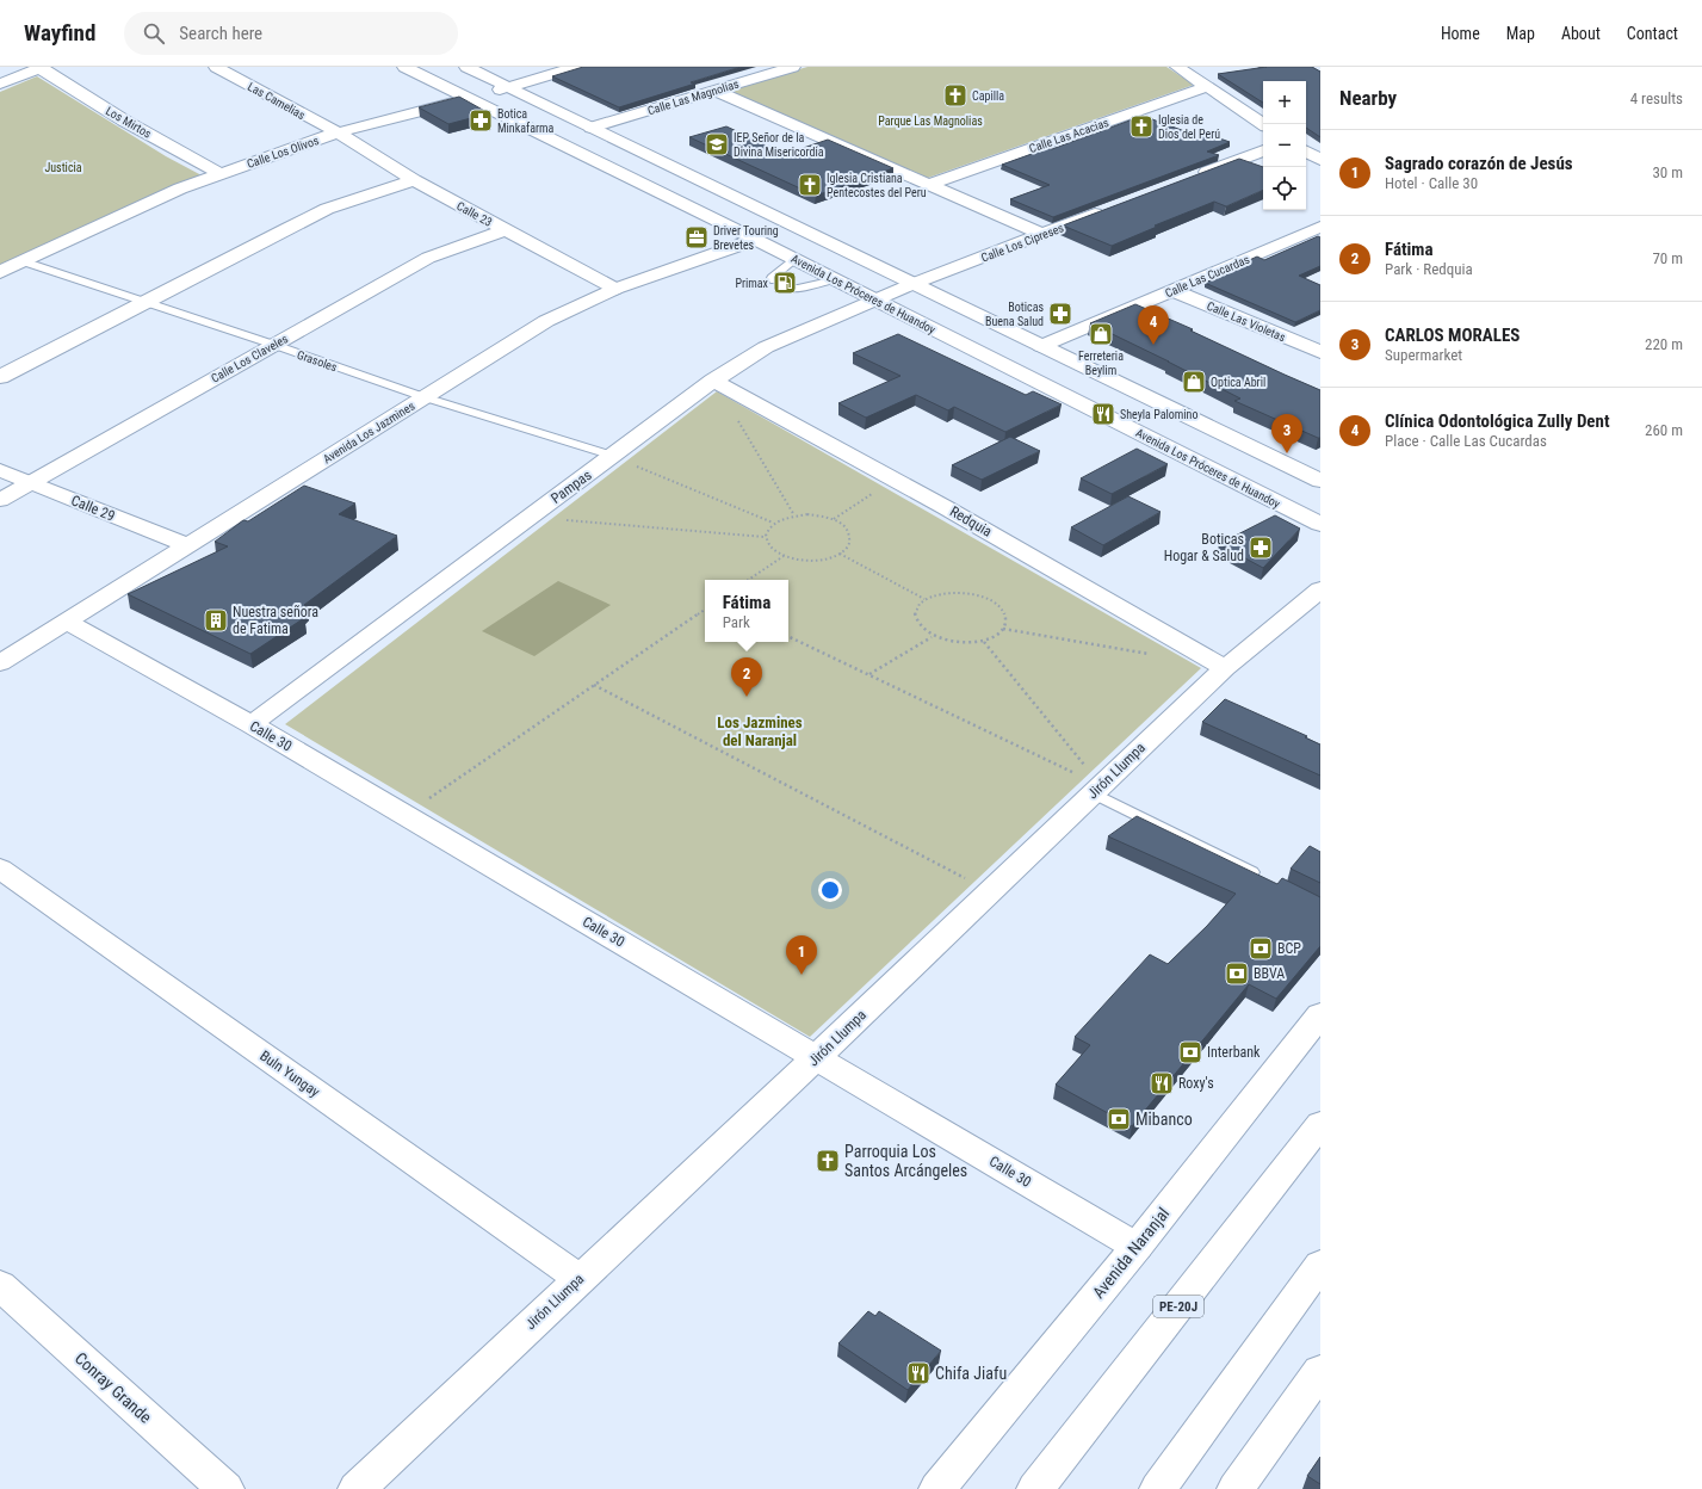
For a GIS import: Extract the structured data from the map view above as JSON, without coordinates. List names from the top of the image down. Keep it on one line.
{"streets":{"main road":["Calle Las Magnolias","Las Camelias","Los Mirtos","Calle Las Acacias","Calle Los Olivos","Calle 23","Calle Los Cipreses","Calle Las Cucardas","Avenida Los Próceres de Huandoy","Calle Las Violetas","Calle Los Claveles","Avenida Los Jazmines","Pampas","Calle 29","Redquia","Calle 30","Jirón Llumpa","Buln Yungay","Avenida Naranjal","PE-20J","Conray Grande"],"lane":["Grasoles"]},"crossings":[["Las Camelias","Calle Los Olivos"],["Las Camelias","Calle 23"],["Los Mirtos","Calle Los Olivos"],["Calle Los Olivos","Calle 23"],["Calle Los Olivos","Avenida Los Próceres de Huandoy"],["Calle Los Olivos","Grasoles"],["Calle 23","Calle Los Claveles"],["Calle 23","Avenida Los Jazmines"],["Calle Los Cipreses","Pampas"],["Calle Las Cucardas","Calle Las Violetas"],["Avenida Los Próceres de Huandoy","Avenida Los Jazmines"],["Avenida Los Próceres de Huandoy","Pampas"],["Calle Los Claveles","Grasoles"],["Calle Los Claveles","Calle 29"],["Grasoles","Avenida Los Jazmines"],["Grasoles","Pampas"],["Avenida Los Jazmines","Calle 29"],["Avenida Los Jazmines","Calle 30"],["Pampas","Redquia"],["Pampas","Calle 30"],["Redquia","Jirón Llumpa"],["Calle 30","Jirón Llumpa"],["Calle 30","Avenida Naranjal"],["Jirón Llumpa","Buln Yungay"]],"districts":["Los Jazmines del Naranjal"],"parks":["Parque Las Magnolias","Justicia"],"places":{"church":["Capilla","Iglesia de Dios del Perú","Iglesia Cristiana Pentecostes del Peru","Parroquia Los Santos Arcángeles"],"pharmacy":["Botica Minkafarma","Boticas Buena Salud","Boticas Hogar & Salud"],"school or university":["IEP Señor de la Divina Misericordia"],"office":["Driver Touring Brevetes"],"fuel station":["Primax"],"shop":["Ferreteria Beylim","Optica Abril"],"restaurant":["Sheyla Palomino","Roxy's","Chifa Jiafu"],"building":["Nuestra señora de Fatima"],"bank":["BCP","BBVA","Interbank","Mibanco"]},"page":{"header":"Wayfind","search":"Search here","nav":["Home","Map","About","Contact"],"heading":["Nearby","4 results"],"map_buttons":["+","−"],"list":[{"mark":"1","name":"Sagrado corazón de Jesús","note":"Hotel · Calle 30","value":"30 m"},{"mark":"2","name":"Fátima","note":"Park · Redquia","value":"70 m"},{"mark":"3","name":"CARLOS MORALES","note":"Supermarket","value":"220 m"},{"mark":"4","name":"Clínica Odontológica Zully Dent","note":"Place · Calle Las Cucardas","value":"260 m"}],"pins":["4","3","2","1"],"popup":["Fátima","Park"]}}
